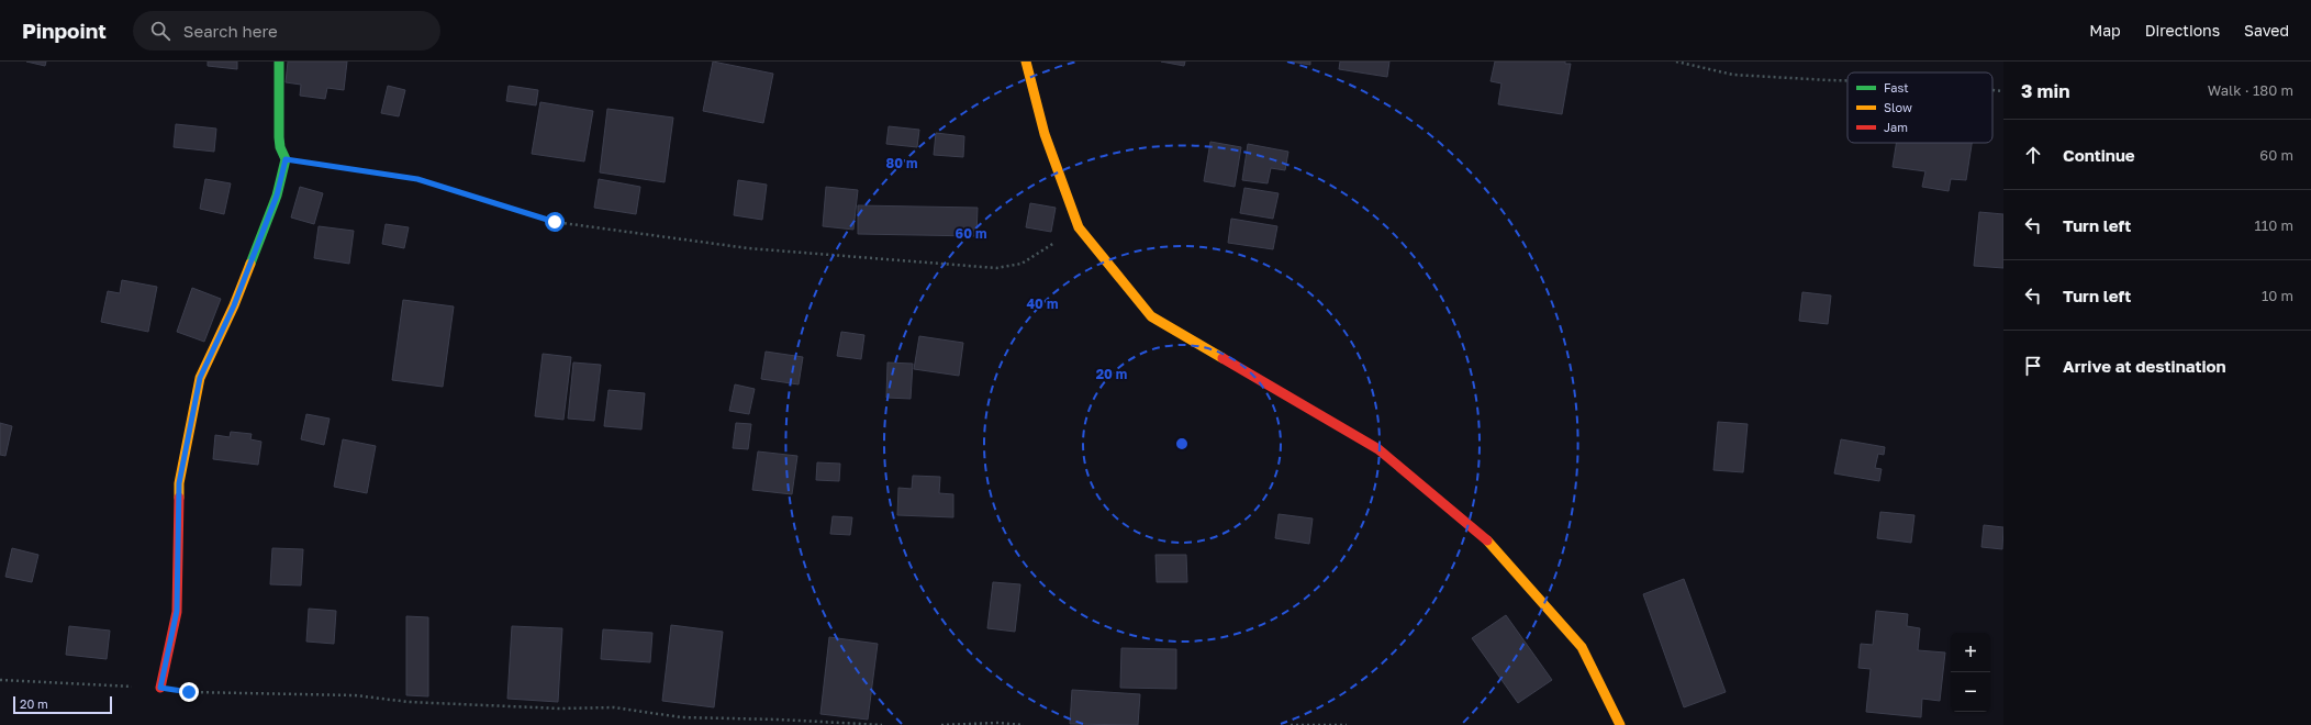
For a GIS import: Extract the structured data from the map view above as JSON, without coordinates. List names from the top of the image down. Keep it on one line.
{"legend":["Fast","Slow","Jam"],"scale_bar":"20 m","page":{"header":"Pinpoint","search":"Search here","nav":["Map","Directions","Saved"],"heading":["3 min","Walk · 180 m"],"list":[["Continue","60 m"],["Turn left","110 m"],["Turn left","10 m"],"Arrive at destination"],"map_buttons":["+","−"],"scale":"20 m"},"rings":["80 m","60 m","40 m","20 m"]}
